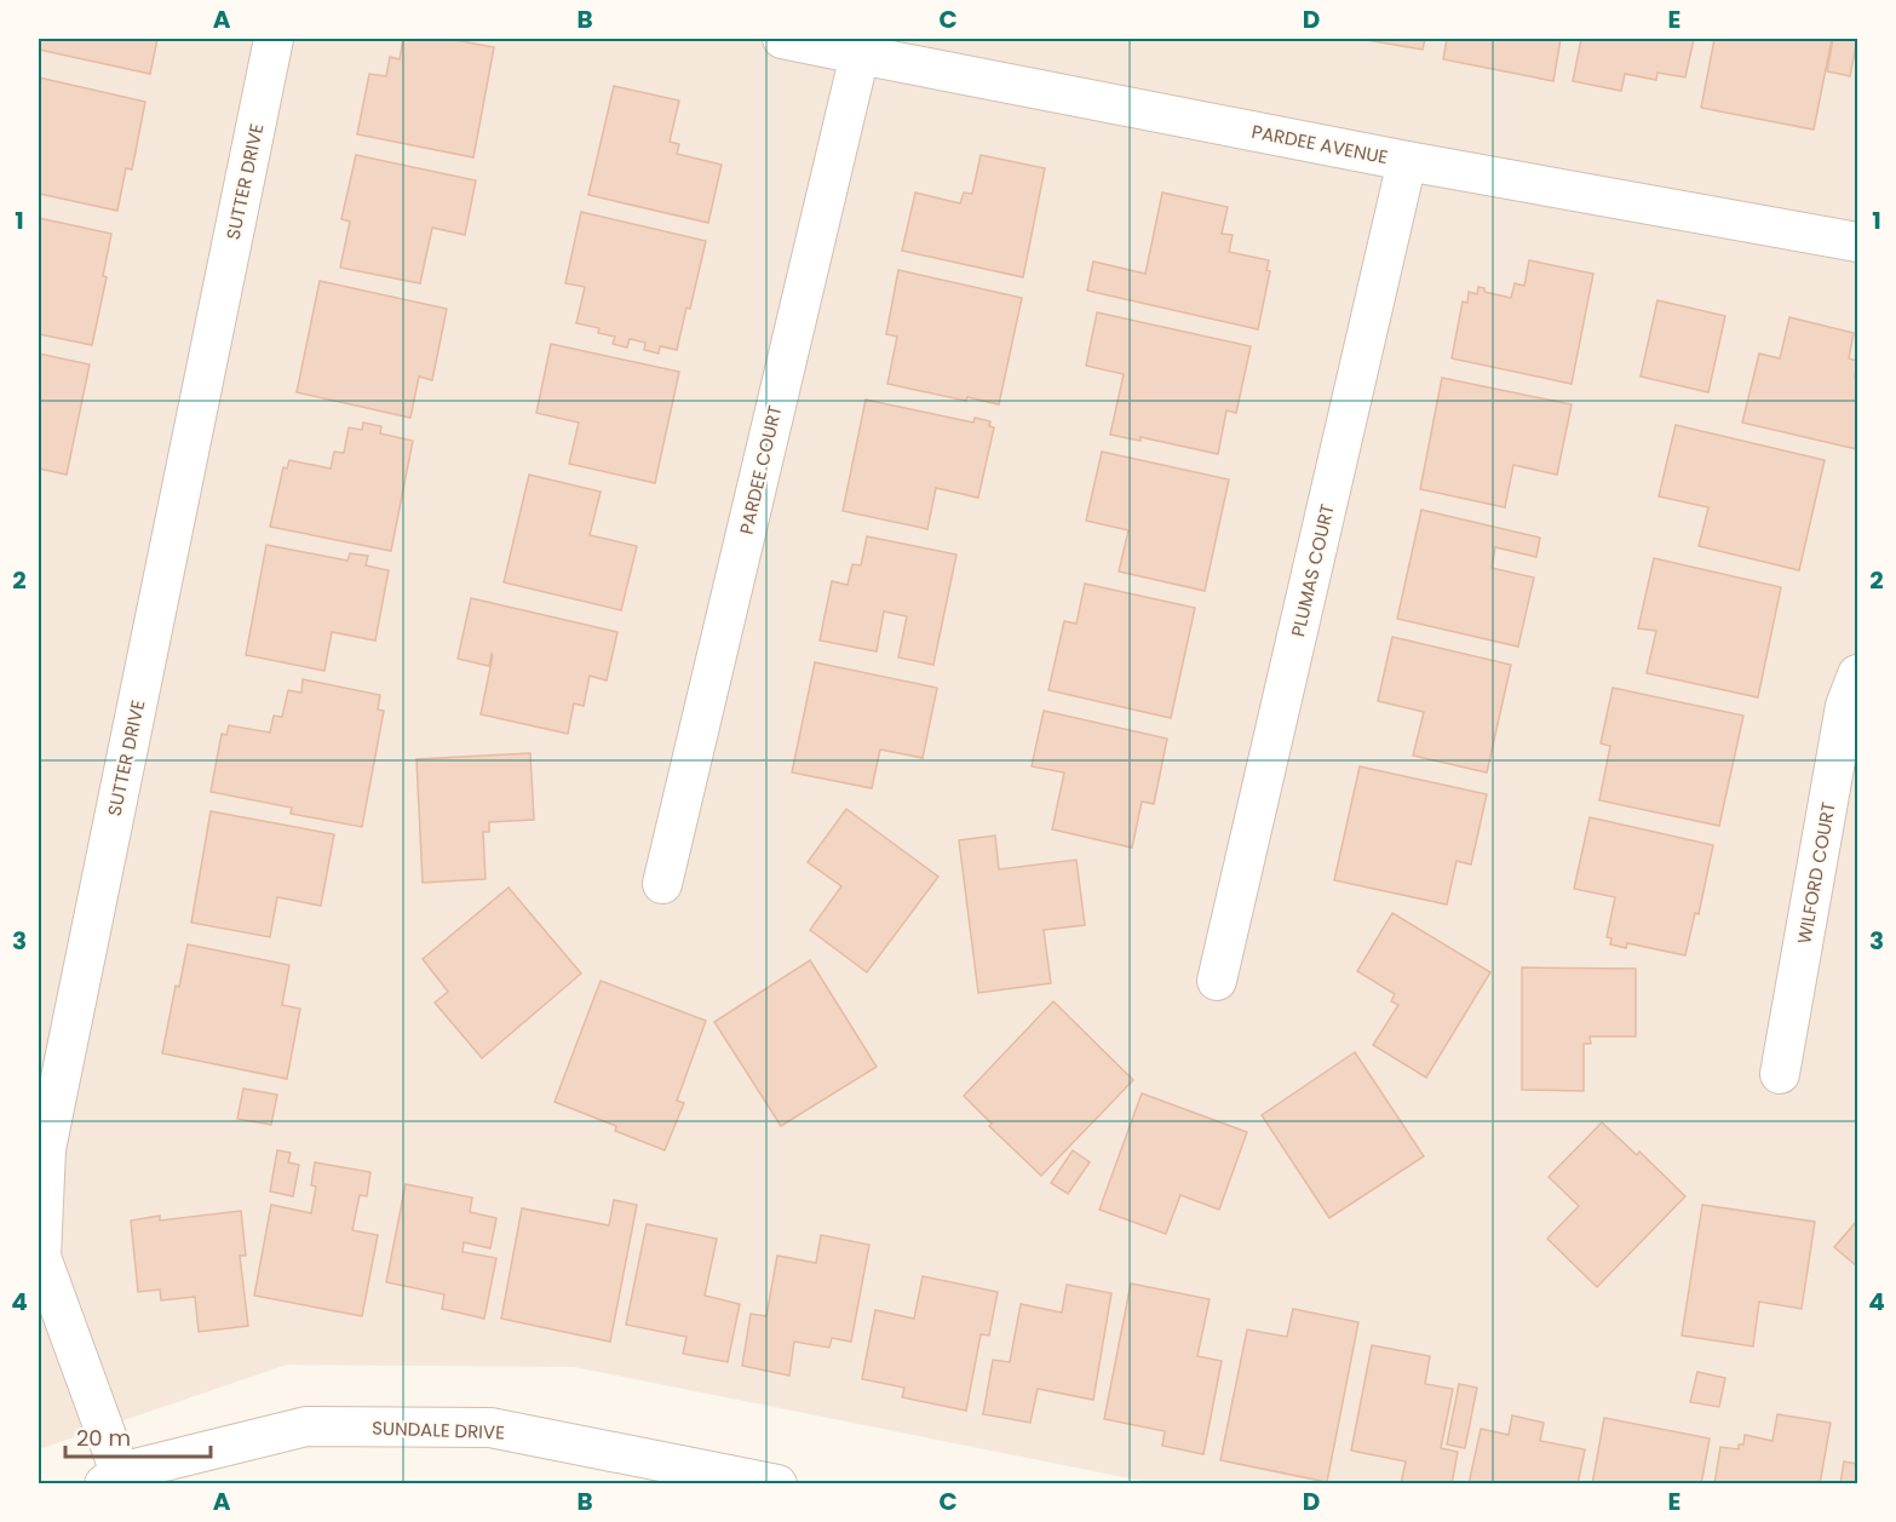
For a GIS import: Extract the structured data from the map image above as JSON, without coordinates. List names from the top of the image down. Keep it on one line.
{"streets":{"street":["PARDEE AVENUE","SUTTER DRIVE","PARDEE COURT","PLUMAS COURT","WILFORD COURT","SUNDALE DRIVE"]},"crossings":[["PARDEE AVENUE","PARDEE COURT"],["PARDEE AVENUE","PLUMAS COURT"],["SUTTER DRIVE","SUNDALE DRIVE"]],"scale_bar":"20 m","grid":{"columns":["A","B","C","D","E"],"rows":["1","2","3","4"]}}
